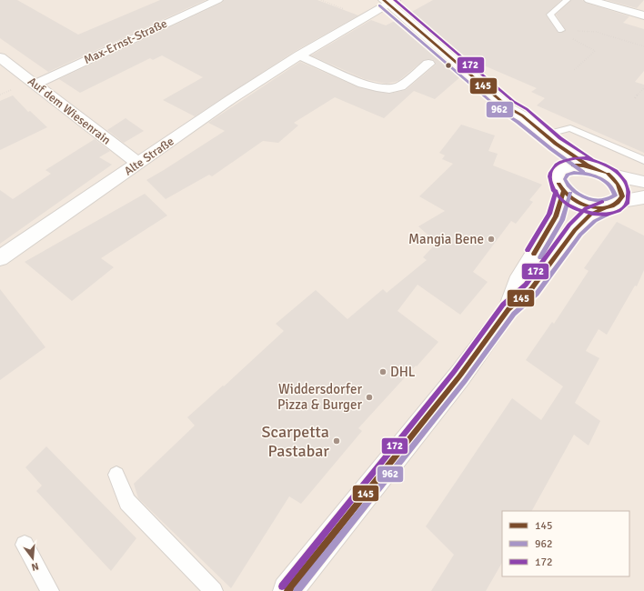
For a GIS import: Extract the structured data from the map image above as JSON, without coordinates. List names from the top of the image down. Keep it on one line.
{"streets":{"street":["Max-Ernst-Straße","Auf dem Wiesenrain","Alte Straße"]},"crossings":[["Max-Ernst-Straße","Auf dem Wiesenrain"],["Auf dem Wiesenrain","Alte Straße"]],"places":["Mangia Bene","DHL","Widdersdorfer Pizza & Burger","Scarpetta Pastabar"],"lines":["transit line 145","transit line 172","transit line 962"],"legend":["145","962","172"],"north":"bottom"}
